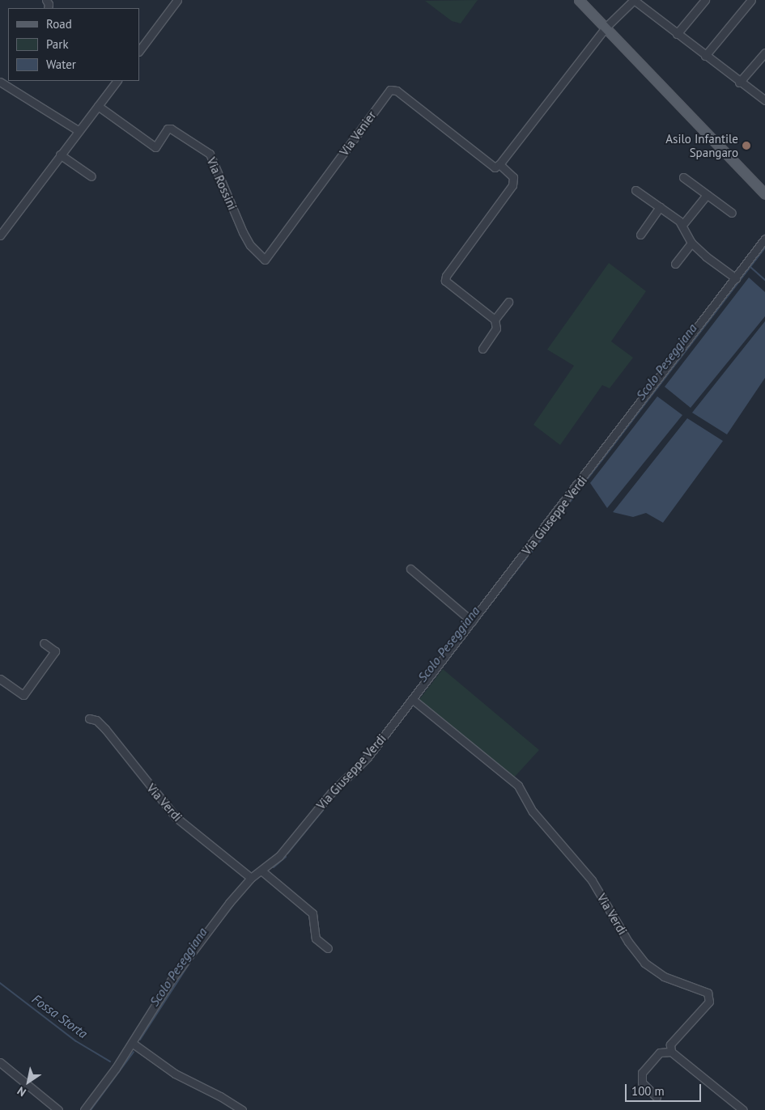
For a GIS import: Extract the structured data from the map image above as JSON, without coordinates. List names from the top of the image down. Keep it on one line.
{"streets":{"street":["Via Venier","Via Rossini","Via Giuseppe Verdi","Via Verdi"]},"crossings":[["Via Venier","Via Rossini"],["Via Giuseppe Verdi","Via Verdi"]],"water":["Scolo Peseggiana","Fossa Storta"],"places":["Asilo Infantile Spangaro"],"legend":["Road","Park","Water"],"scale_bar":"100 m","north":"bottom left"}
